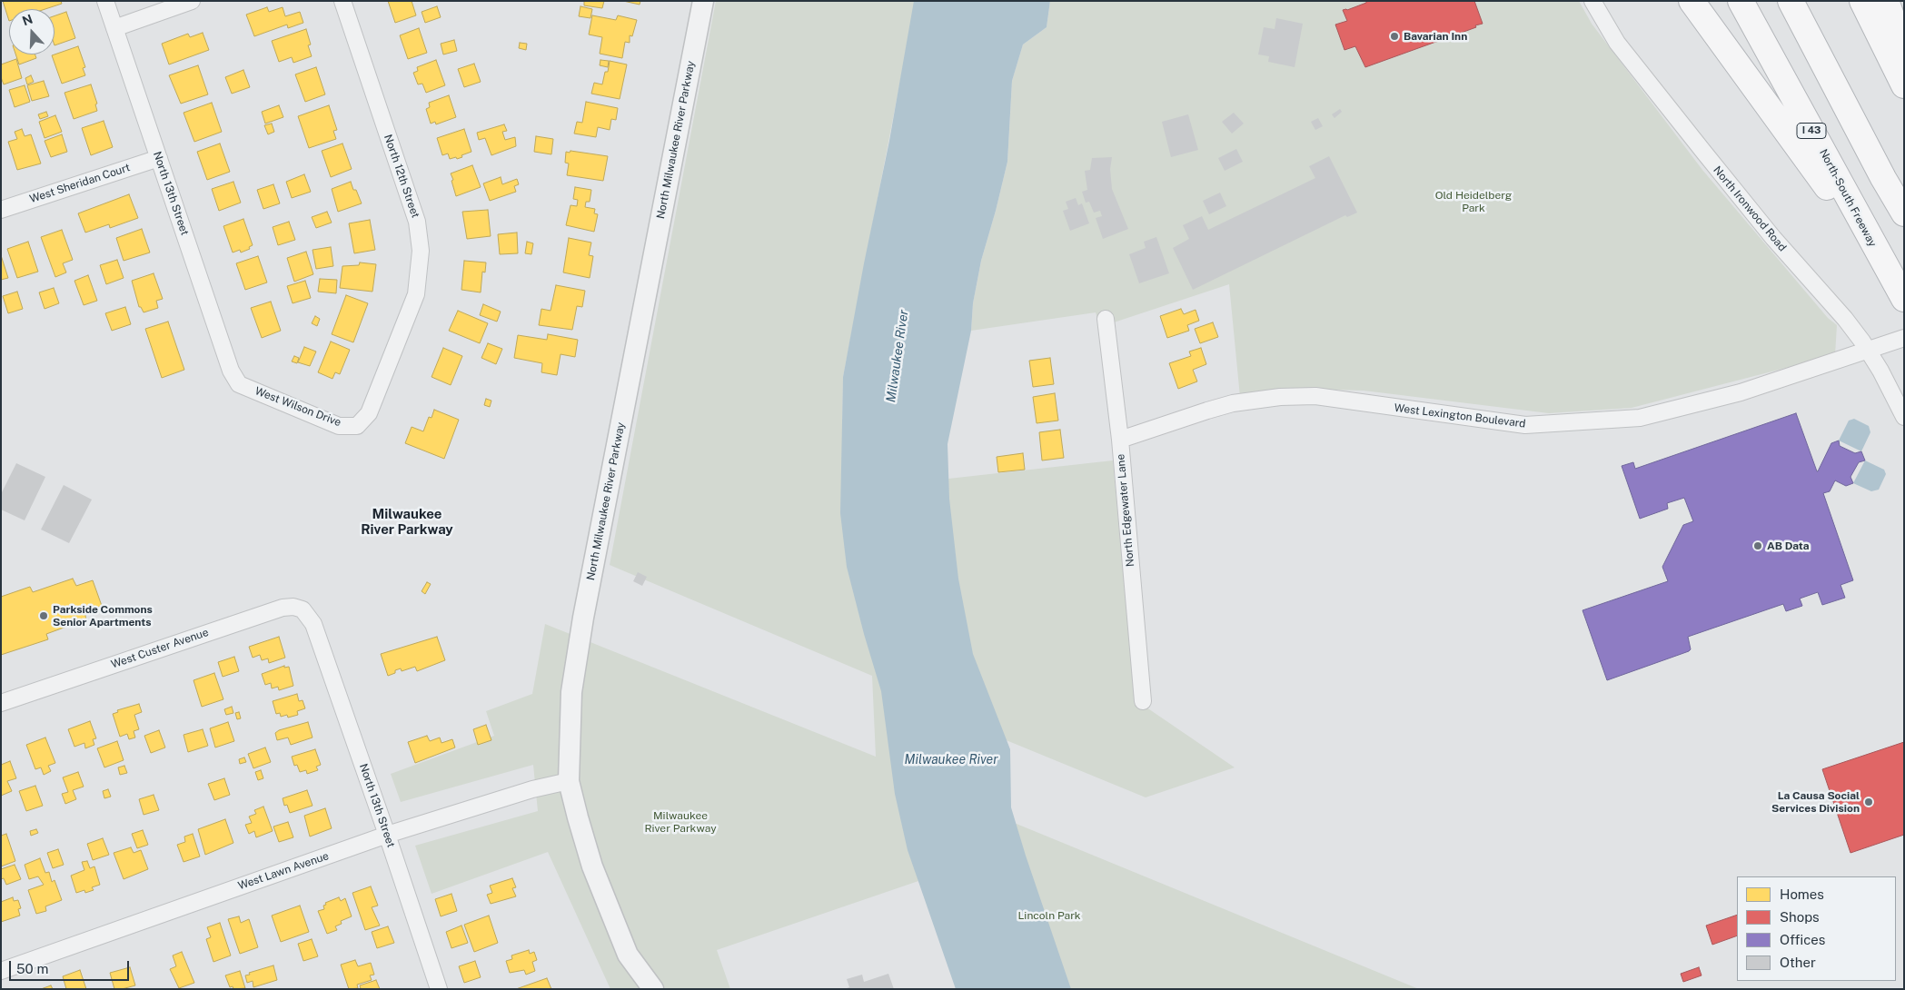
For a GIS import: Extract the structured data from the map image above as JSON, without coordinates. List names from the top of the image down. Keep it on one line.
{"streets":{"highway":["I 43","North-South Freeway"],"street":["North Milwaukee River Parkway","North 12th Street","West Sheridan Court","North 13th Street","North Ironwood Road","West Wilson Drive","West Lexington Boulevard","North Edgewater Lane","West Custer Avenue","West Lawn Avenue"]},"crossings":[["North Milwaukee River Parkway","West Lawn Avenue"],["North 12th Street","West Wilson Drive"],["West Sheridan Court","North 13th Street"],["North 13th Street","West Wilson Drive"],["North 13th Street","West Custer Avenue"],["North 13th Street","West Lawn Avenue"],["North Ironwood Road","West Lexington Boulevard"],["West Lexington Boulevard","North Edgewater Lane"]],"districts":["Milwaukee River Parkway"],"water":["Milwaukee River"],"parks":["Old Heidelberg Park","Milwaukee River Parkway","Lincoln Park"],"places":["Bavarian Inn","AB Data","Parkside Commons Senior Apartments","La Causa Social Services Division"],"legend":["Homes","Shops","Offices","Other"],"scale_bar":"50 m","north":"top"}
